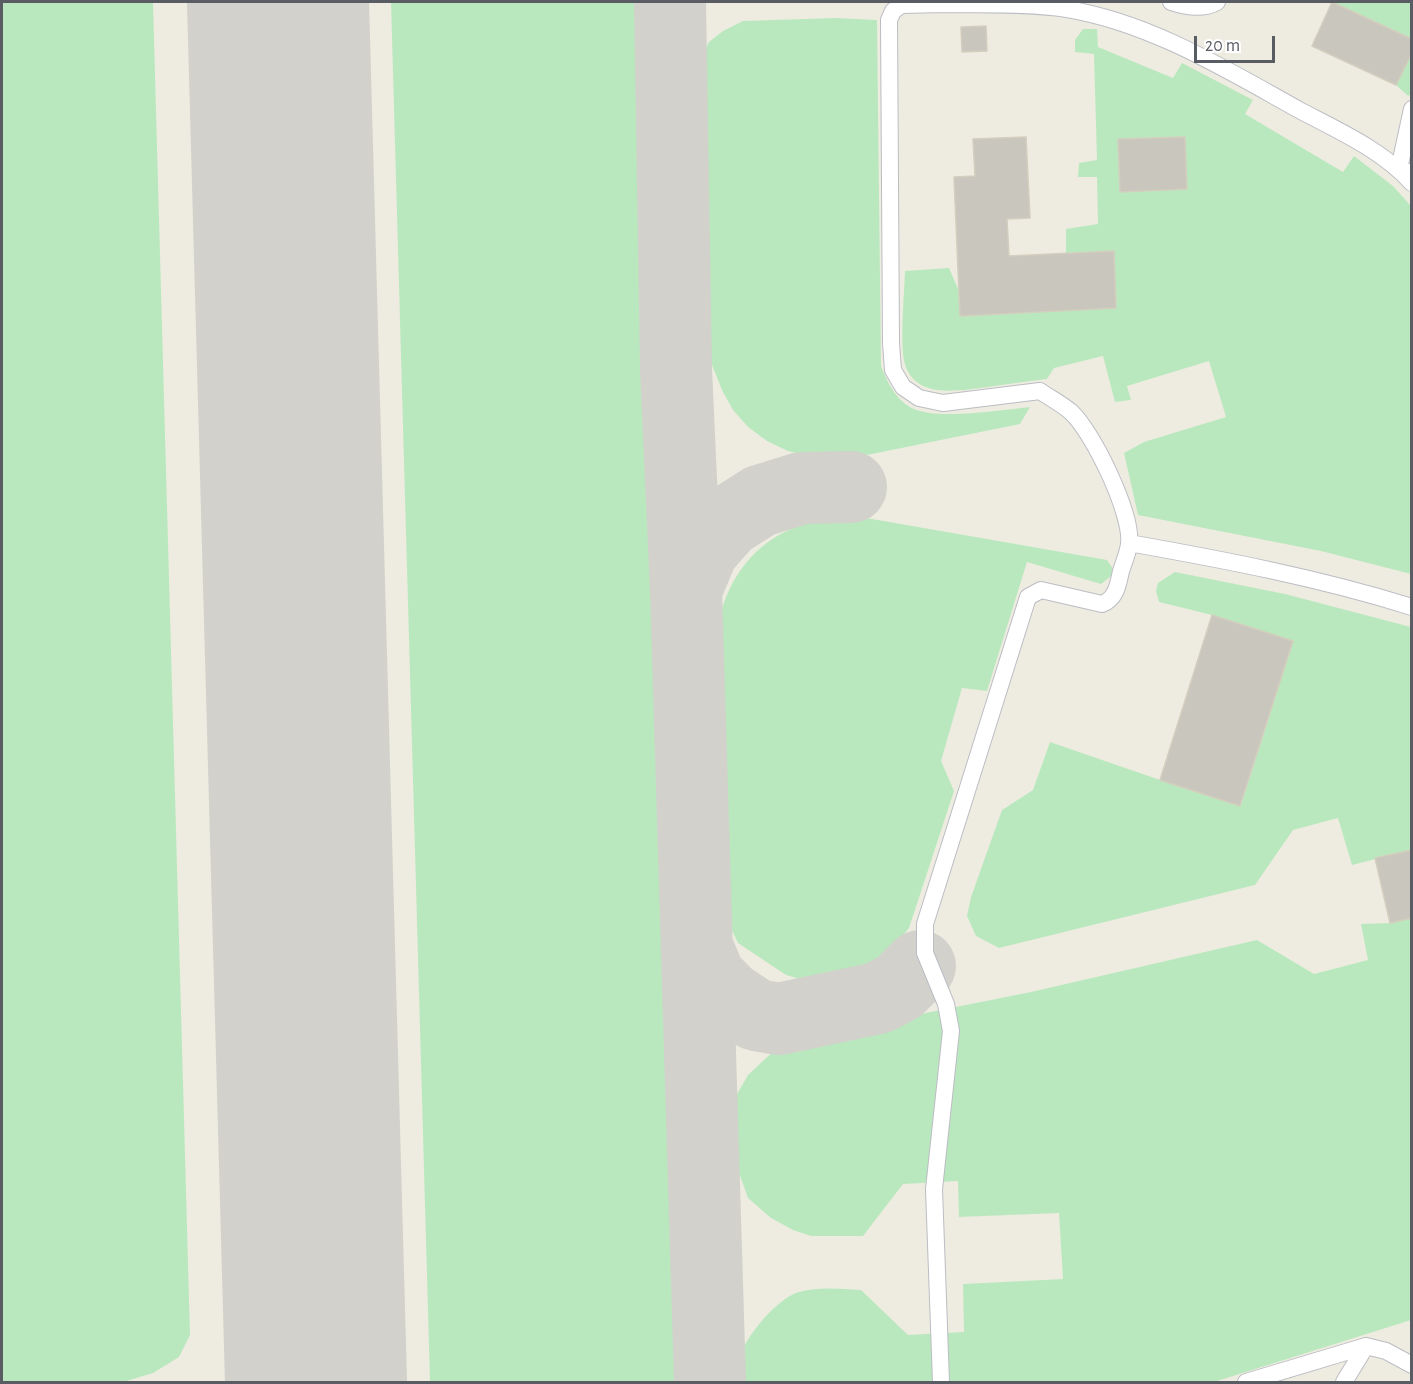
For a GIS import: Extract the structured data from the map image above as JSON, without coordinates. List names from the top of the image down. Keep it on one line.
{"scale_bar":"20 m"}
